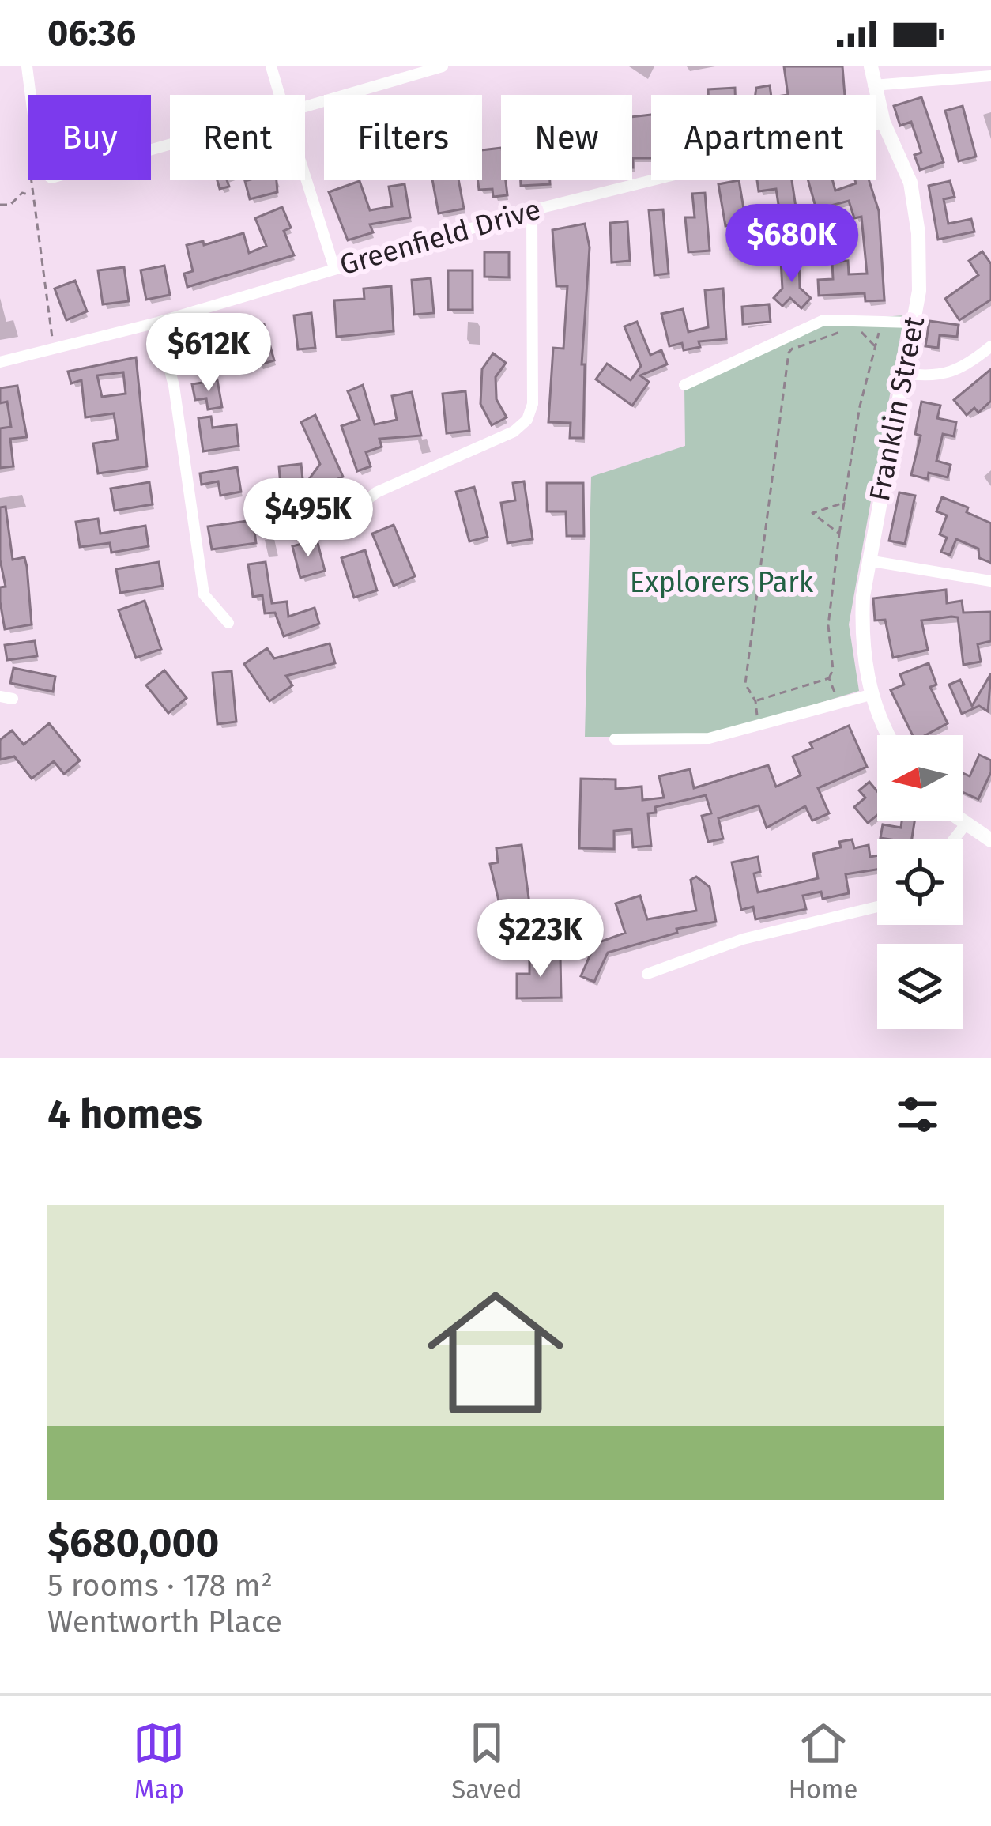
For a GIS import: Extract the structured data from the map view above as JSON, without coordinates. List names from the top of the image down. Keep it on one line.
{"streets":{"street":["Greenfield Drive","Franklin Street"]},"crossings":[["Greenfield Drive","Franklin Street"]],"parks":["Explorers Park"],"north":"left","page":{"status":"06:36","chip":["Buy","Rent","Filters","New","Apartment"],"price":["$680K","$612K","$495K","$223K"],"heading":"4 homes","list":[{"name":"$680,000","note":"5 rooms · 178 m² · Wentworth Place"}],"tabs":["Map","Saved","Home"]}}
